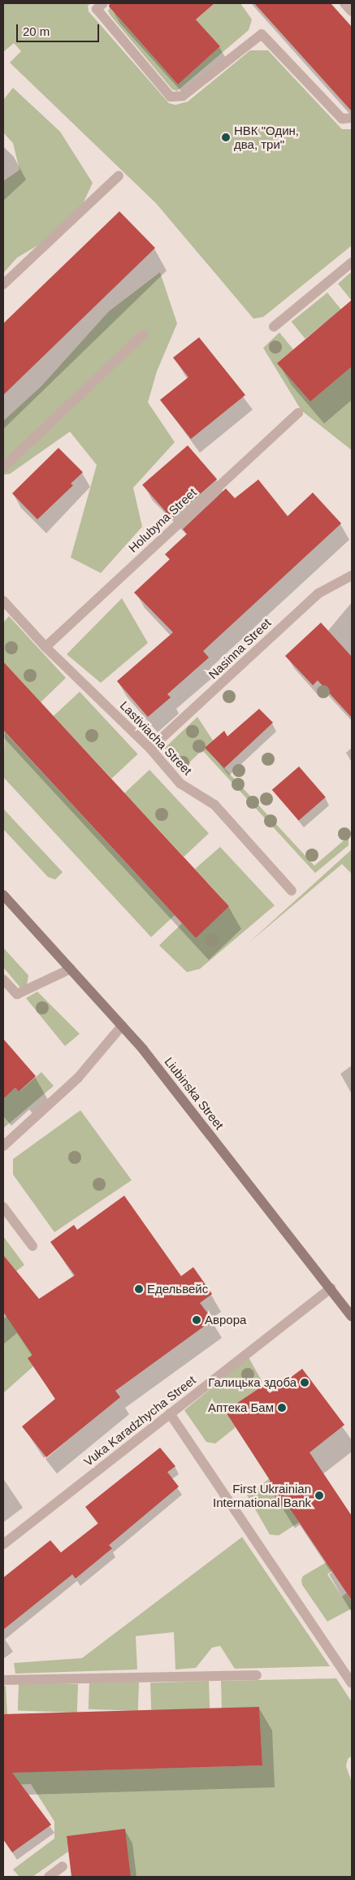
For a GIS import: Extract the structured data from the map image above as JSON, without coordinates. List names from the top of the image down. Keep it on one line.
{"streets":{"main road":["Liubinska Street"],"street":["Holubyna Street","Nasinna Street","Lastiviacha Street","Vuka Karadzhycha Street"]},"crossings":[["Holubyna Street","Lastiviacha Street"],["Nasinna Street","Lastiviacha Street"],["Liubinska Street","Vuka Karadzhycha Street"]],"places":["НВК \"Один, два, три\"","Едельвейс","Аврора","Галицька здоба","Аптека Бам","First Ukrainian International Bank"],"scale_bar":"20 m"}
